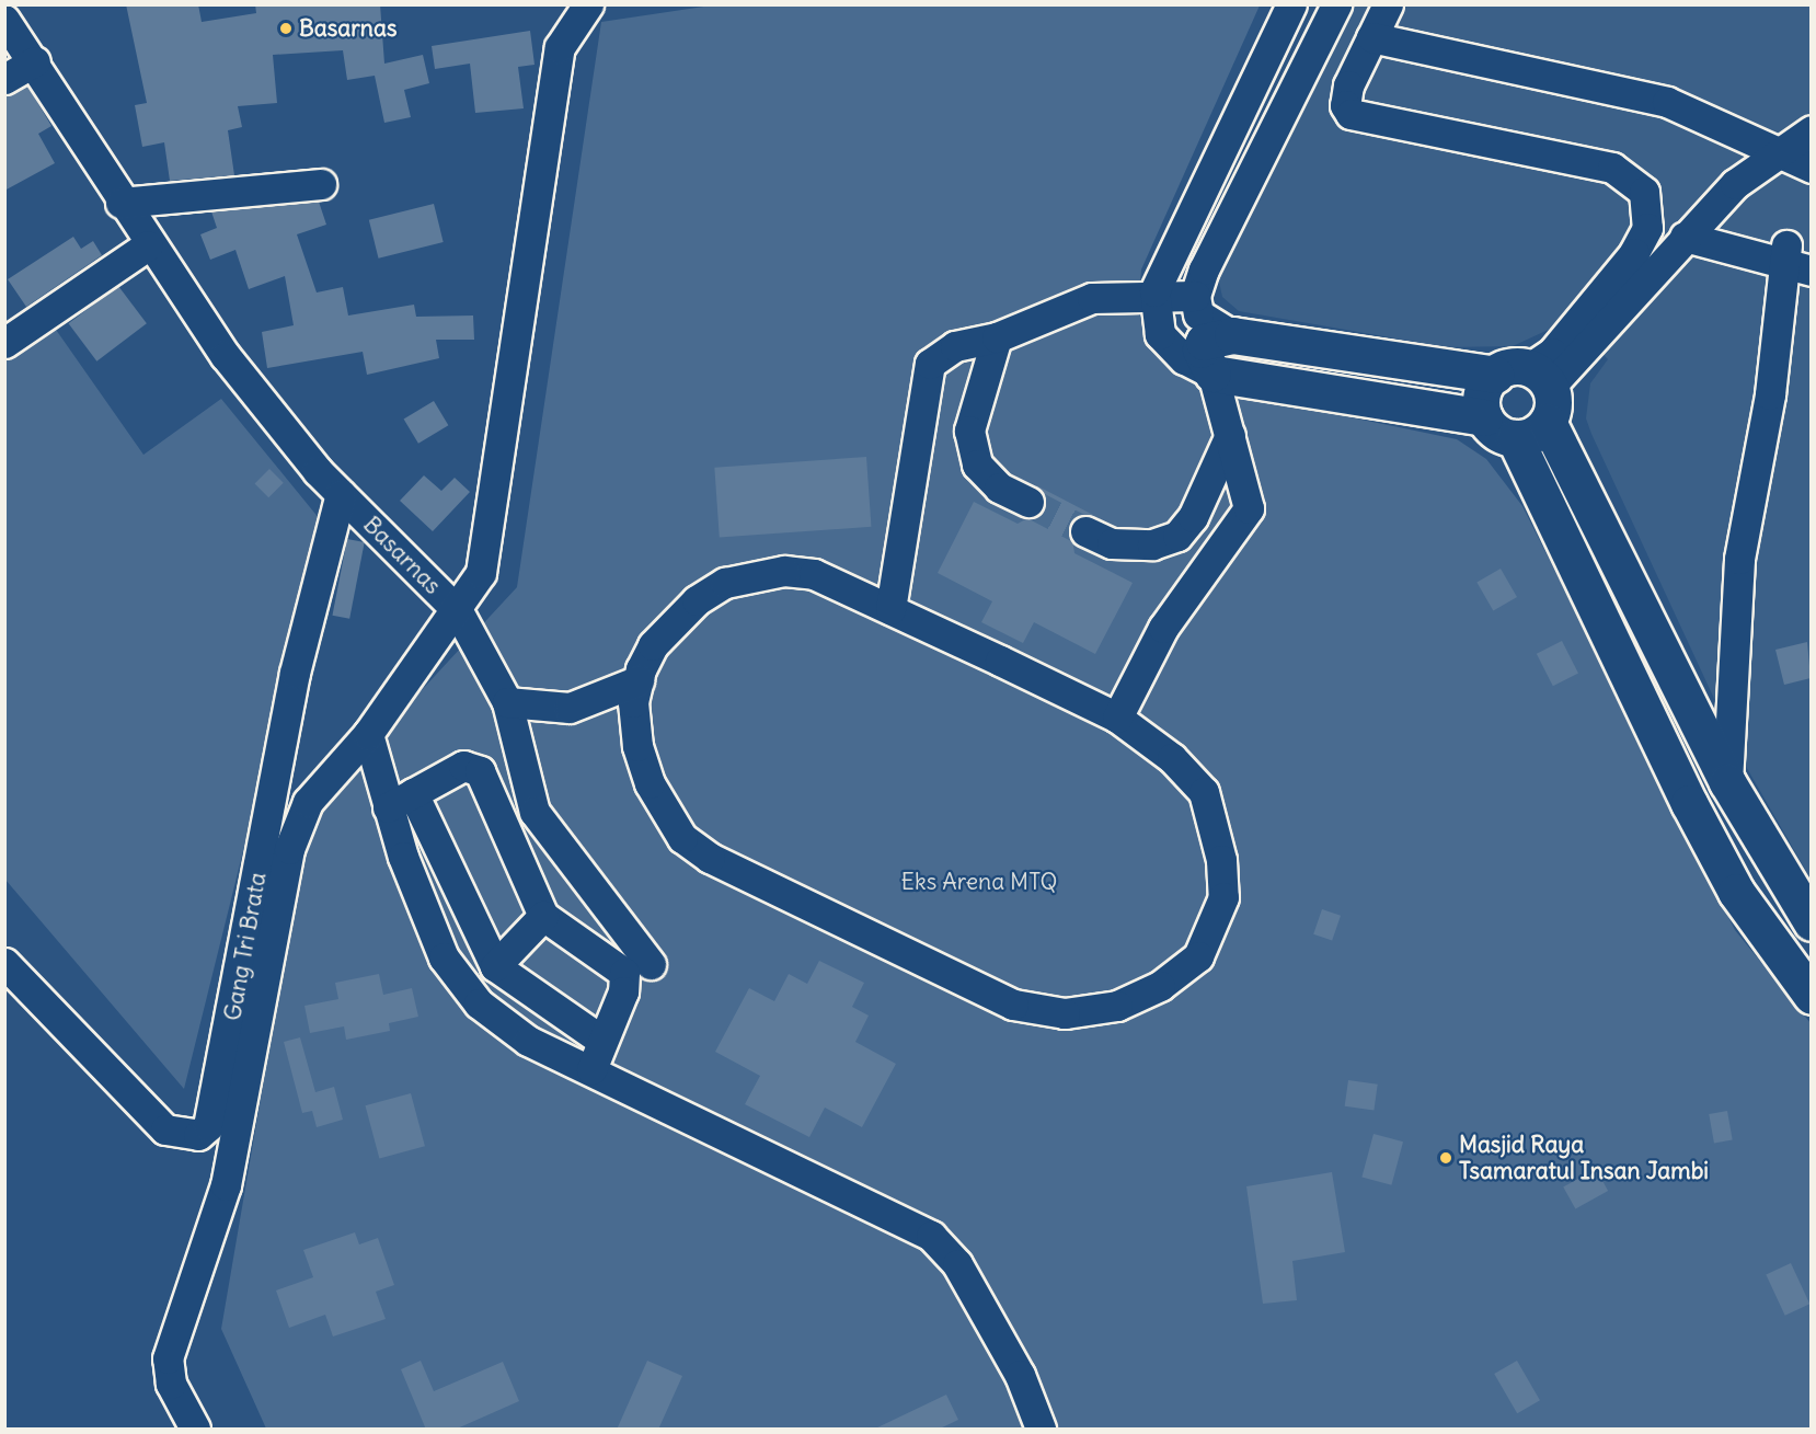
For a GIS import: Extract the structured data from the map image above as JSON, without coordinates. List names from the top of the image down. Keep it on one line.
{"streets":{"street":["Basarnas","Gang Tri Brata"]},"crossings":[["Basarnas","Gang Tri Brata"]],"parks":["Eks Arena MTQ"],"places":["Basarnas","Masjid Raya Tsamaratul Insan Jambi"]}
